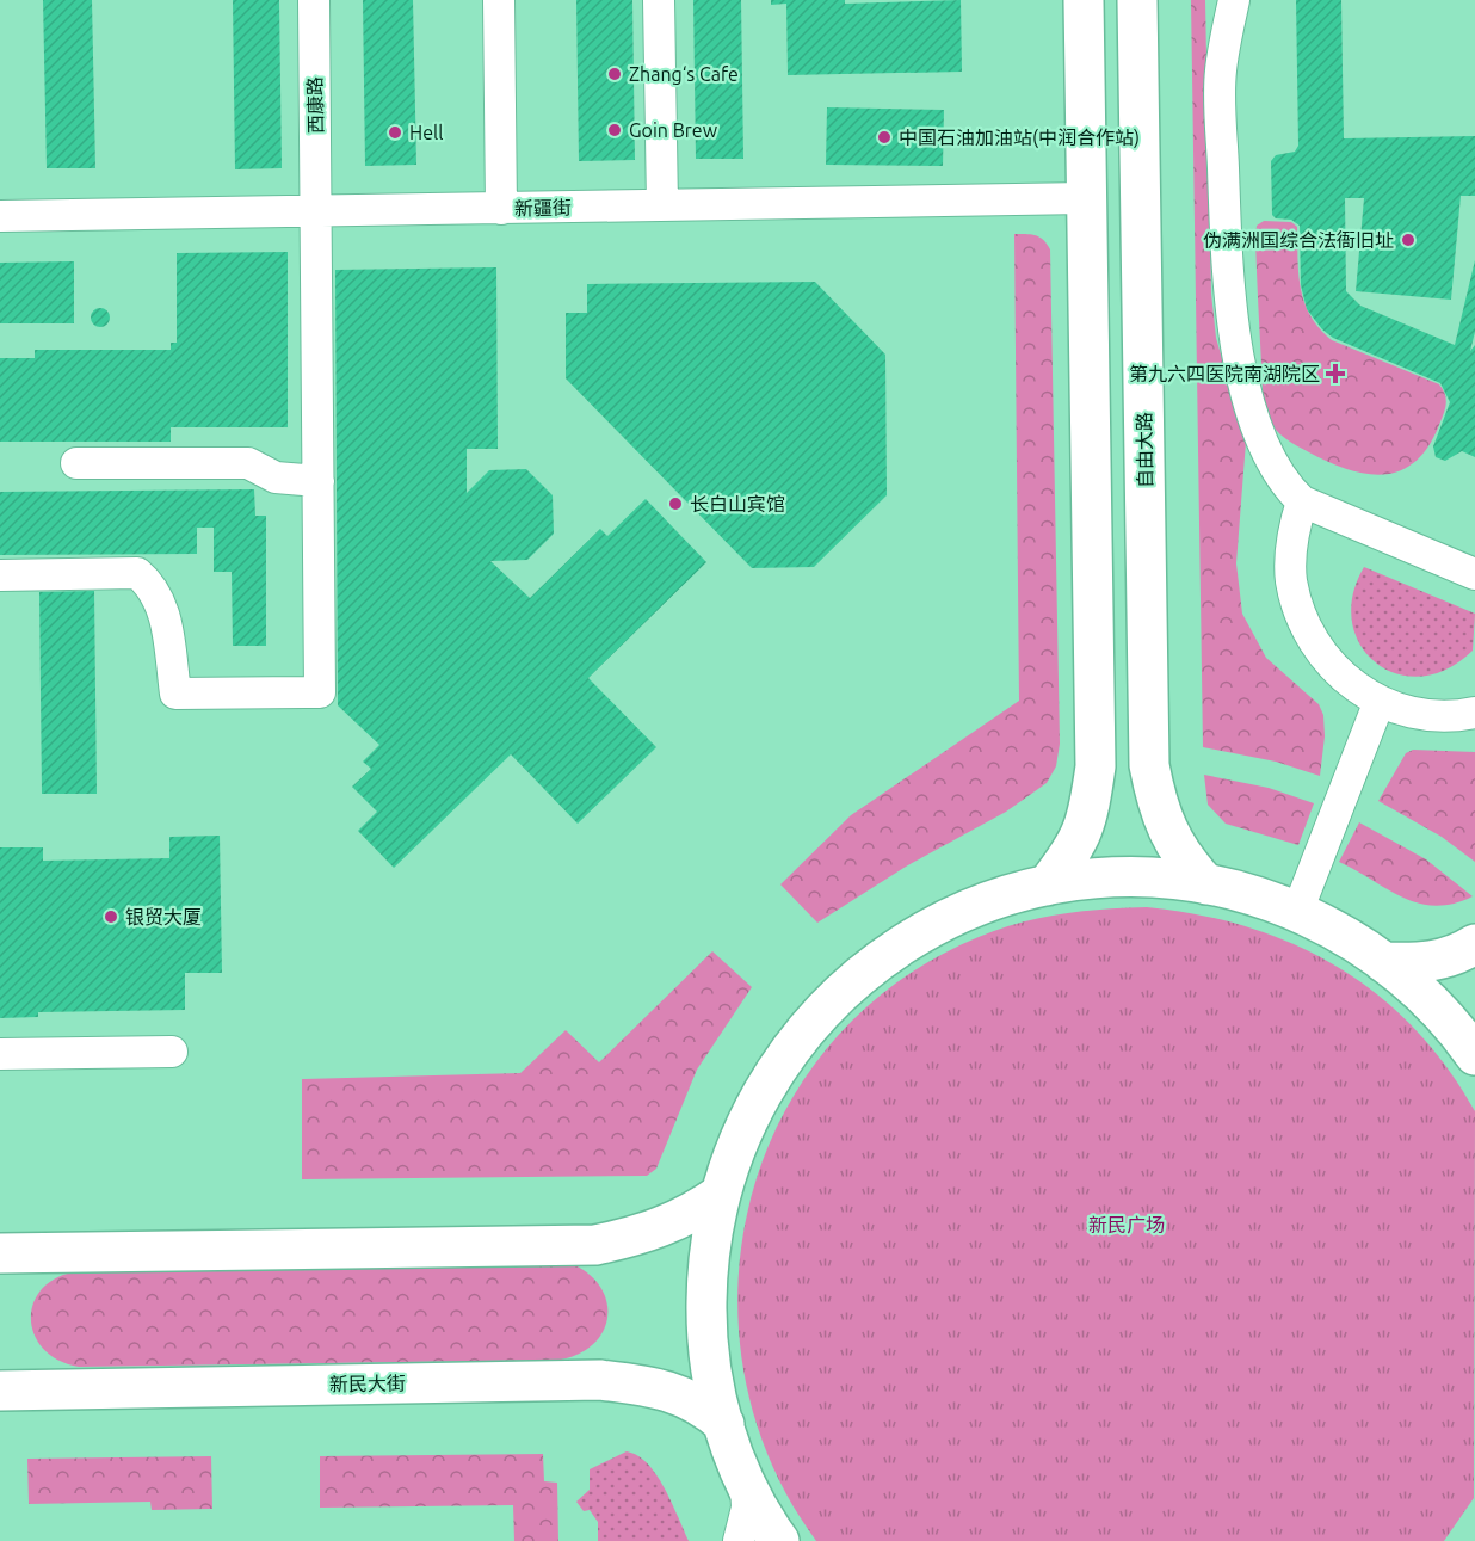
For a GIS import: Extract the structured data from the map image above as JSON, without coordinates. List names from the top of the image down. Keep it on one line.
{"streets":{"main road":["自由大路","新民大街"],"street":["西康路","新疆街"]},"crossings":[["西康路","新疆街"]],"parks":["新民广场"],"places":{"other":["Zhang‘s Cafe","Goin Brew","Hell","中国石油加油站(中润合作站)","伪满洲国综合法衙旧址","长白山宾馆","银贸大厦"],"health":["第九六四医院南湖院区"]}}
